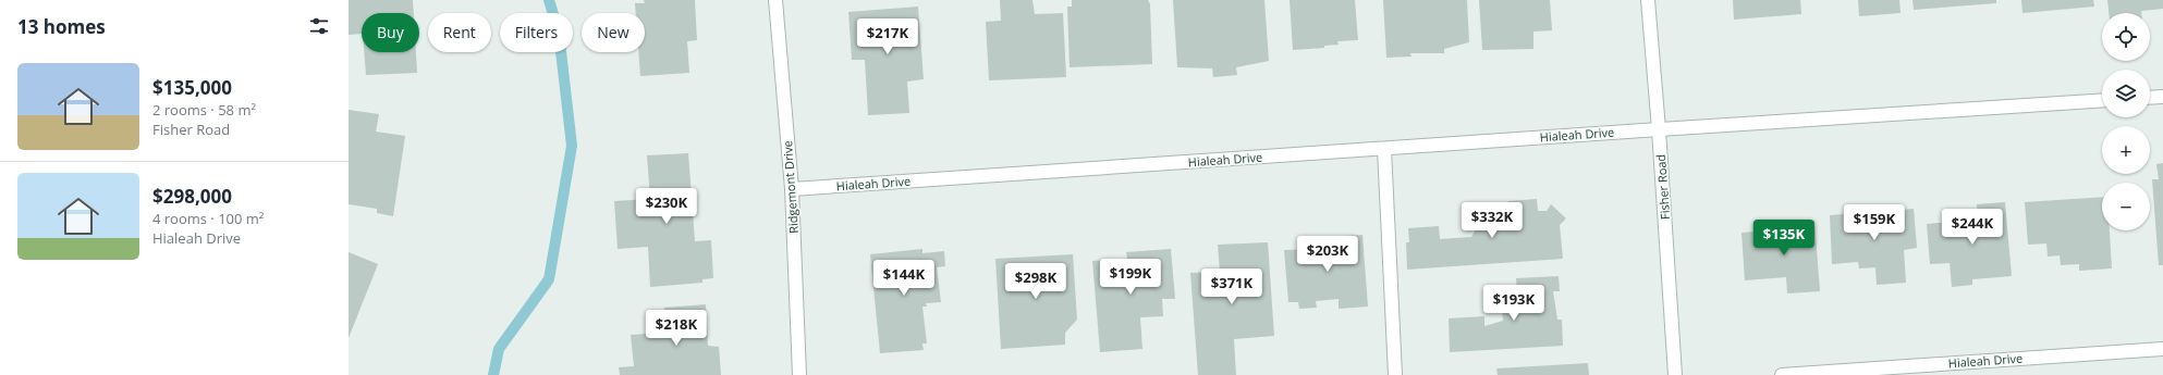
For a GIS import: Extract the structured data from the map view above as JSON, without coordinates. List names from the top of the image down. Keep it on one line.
{"streets":{"street":["Hialeah Drive","Ridgemont Drive","Fisher Road"]},"crossings":[["Hialeah Drive","Ridgemont Drive"],["Hialeah Drive","Fisher Road"]],"page":{"heading":"13 homes","map_buttons":["+","−"],"chip":["Buy","Rent","Filters","New"],"price":["$217K","$230K","$332K","$159K","$244K","$135K","$203K","$199K","$144K","$298K","$371K","$193K","$218K"],"list":[{"name":"$135,000","note":"2 rooms · 58 m² · Fisher Road"},{"name":"$298,000","note":"4 rooms · 100 m² · Hialeah Drive"}]}}
